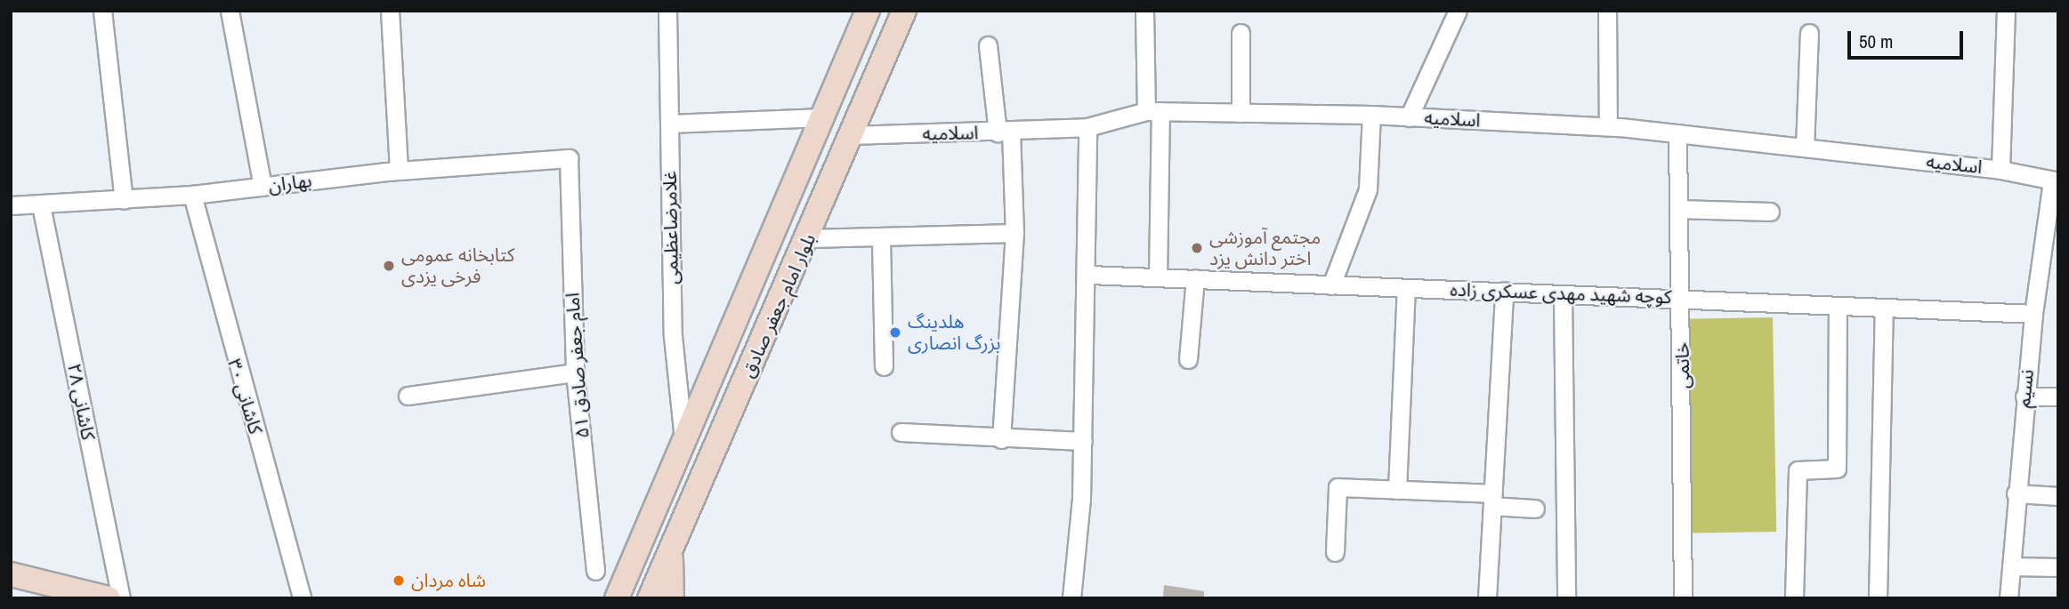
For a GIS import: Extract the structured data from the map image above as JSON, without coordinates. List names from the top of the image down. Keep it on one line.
{"streets":{"main road":["بلوار امام جعفر صادق"],"street":["اسلامیه","بهاران","غلامرضاعظیمی","کوچه شهید مهدی عسکری زاده","امام جعفر صادق ۵۱","خاتمی","نسیم","کاشانی ۳۰","کاشانی ۲۸"]},"crossings":[["اسلامیه","بلوار امام جعفر صادق"],["اسلامیه","خاتمی"],["اسلامیه","نسیم"],["بهاران","امام جعفر صادق ۵۱"],["بهاران","کاشانی ۳۰"],["بهاران","کاشانی ۲۸"],["غلامرضاعظیمی","بلوار امام جعفر صادق"],["کوچه شهید مهدی عسکری زاده","خاتمی"],["کوچه شهید مهدی عسکری زاده","نسیم"]],"places":["مجتمع آموزشی اختر دانش یزد","کتابخانه عمومی فرخی یزدی","هلدینگ بزرگ انصاری","شاه مردان"],"scale_bar":"50 m"}
